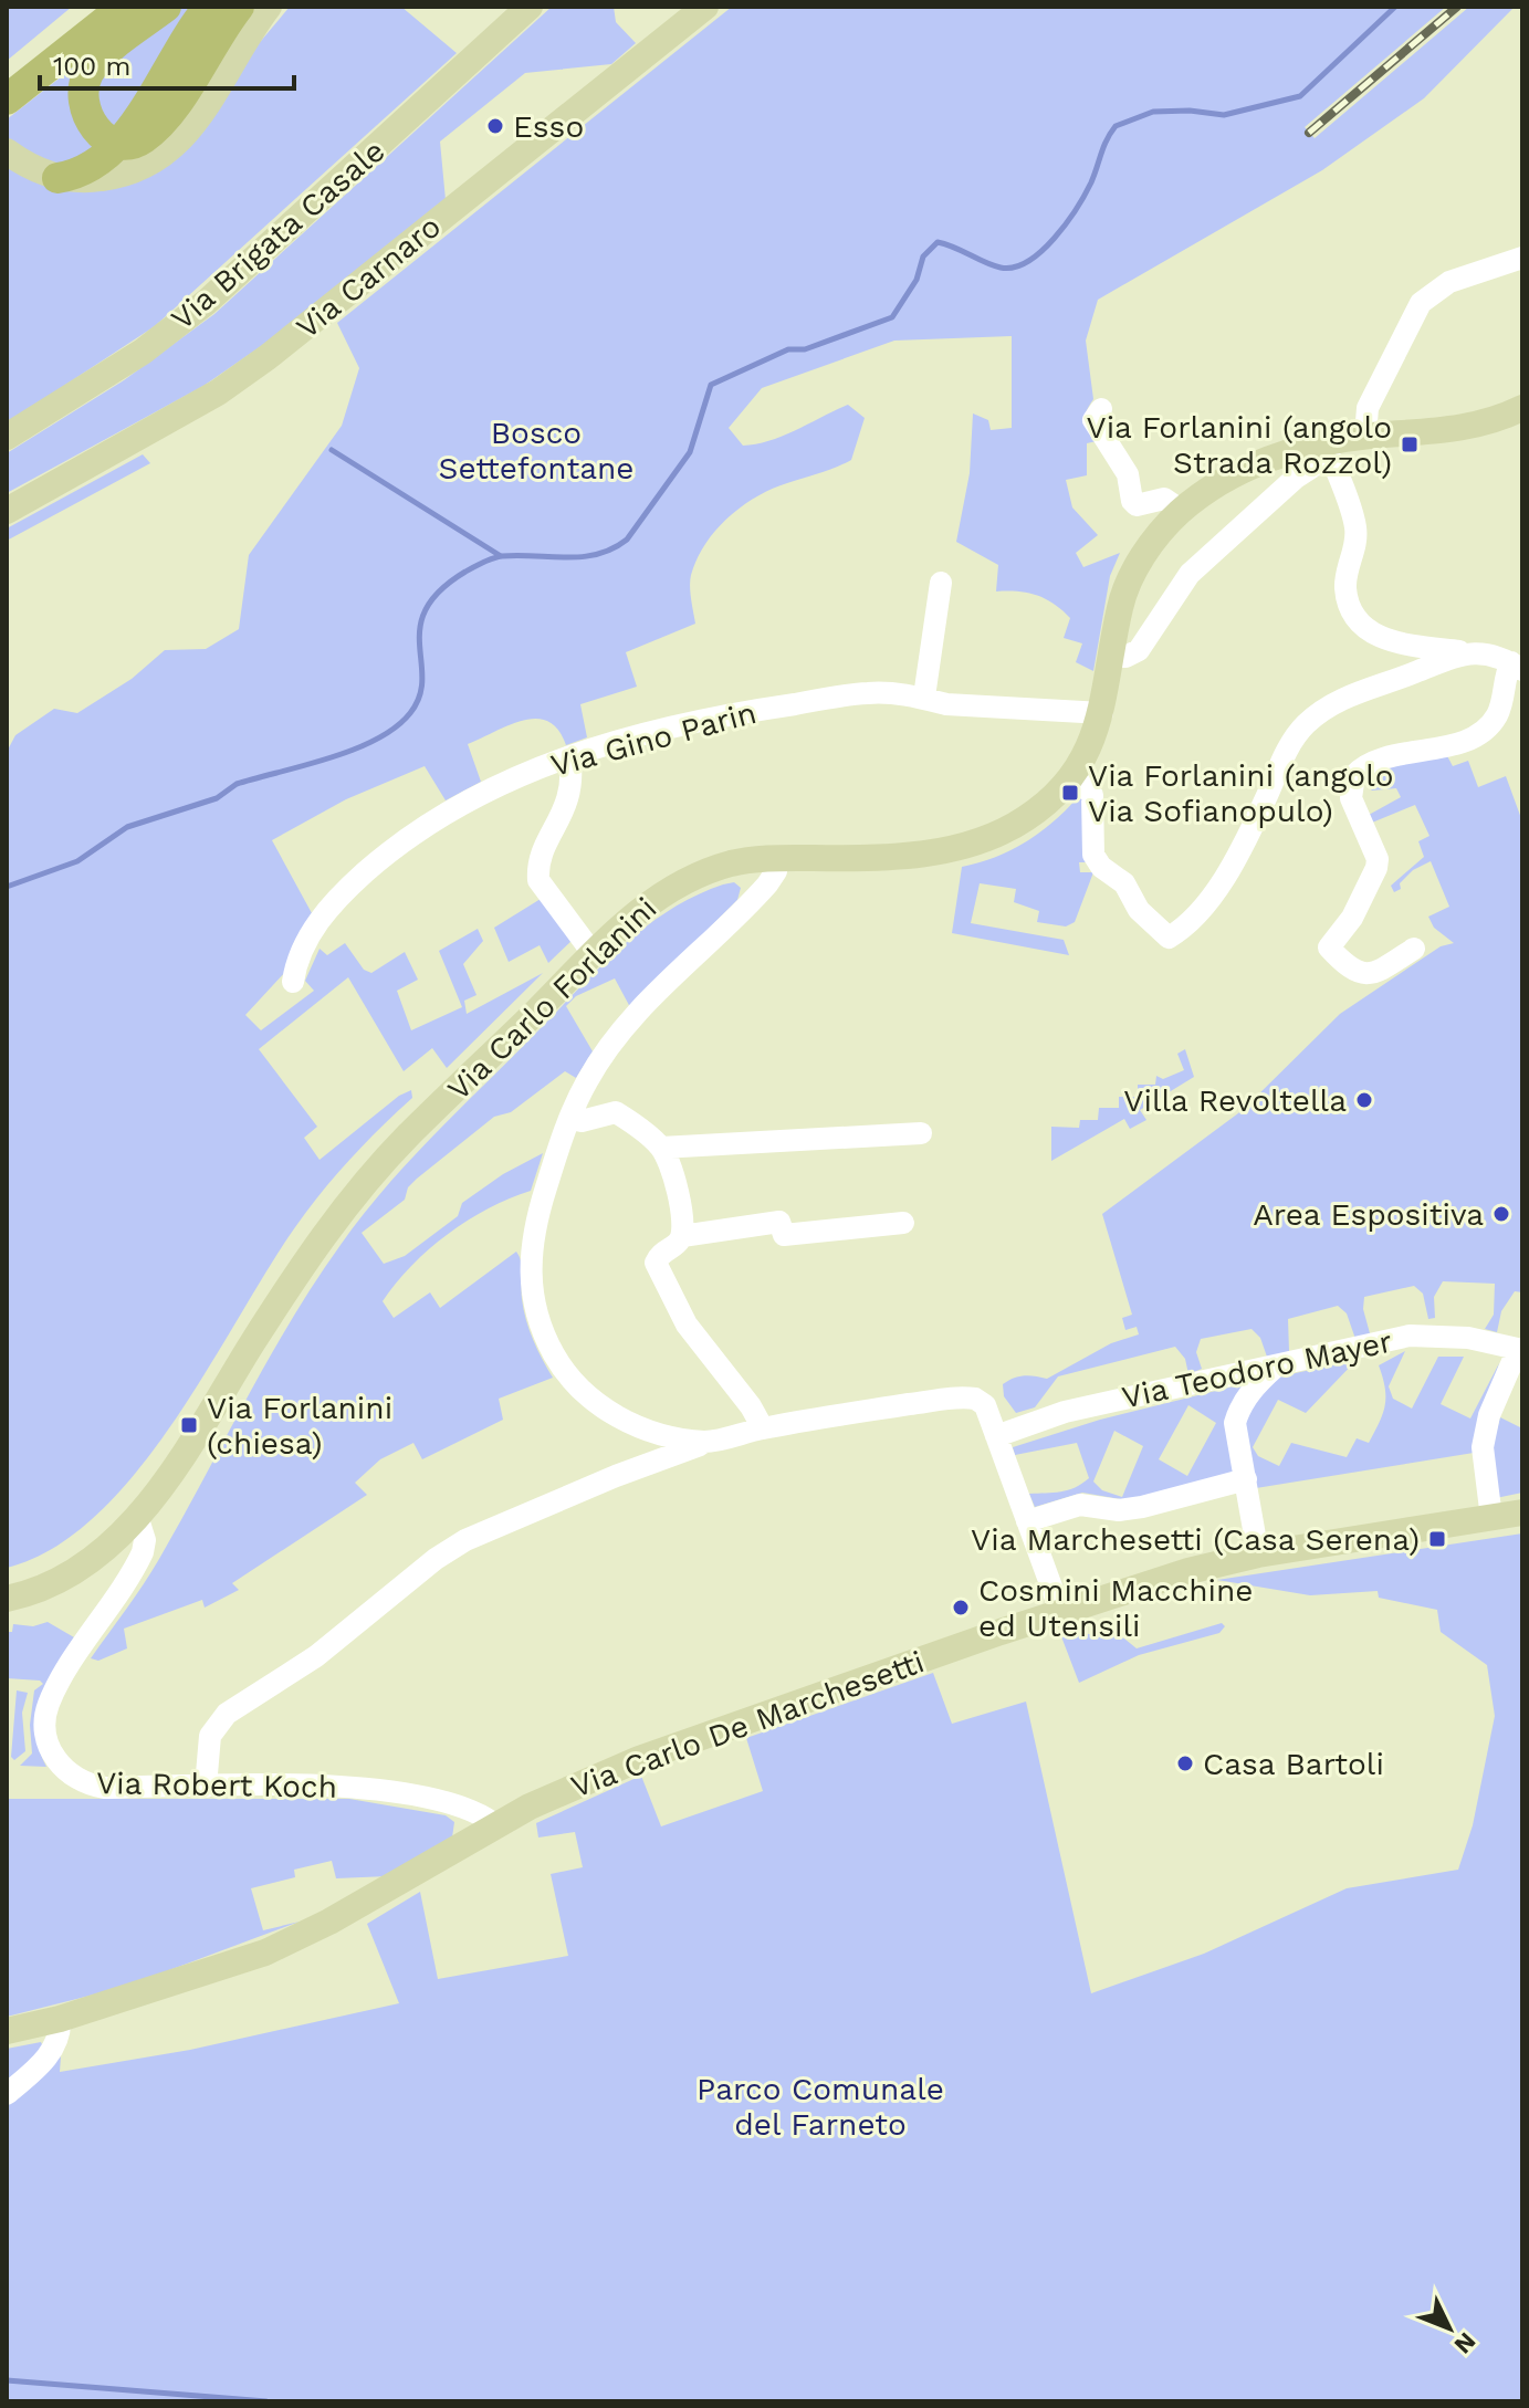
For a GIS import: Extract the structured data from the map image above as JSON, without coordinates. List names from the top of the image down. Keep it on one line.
{"streets":{"main road":["Via Brigata Casale","Via Carnaro","Via Carlo Forlanini","Via Carlo De Marchesetti"],"street":["Via Gino Parin","Via Teodoro Mayer","Via Robert Koch"]},"crossings":[["Via Gino Parin","Via Carlo Forlanini"],["Via Carlo Forlanini","Via Robert Koch"],["Via Carlo De Marchesetti","Via Robert Koch"]],"parks":["Bosco Settefontane","Parco Comunale del Farneto"],"places":{"other":["Esso","Villa Revoltella","Area Espositiva","Cosmini Macchine ed Utensili","Casa Bartoli"],"transit":["Via Forlanini (angolo Strada Rozzol)","Via Forlanini (angolo Via Sofianopulo)","Via Forlanini (chiesa)","Via Marchesetti (Casa Serena)"]},"scale_bar":"100 m","north":"bottom right"}
